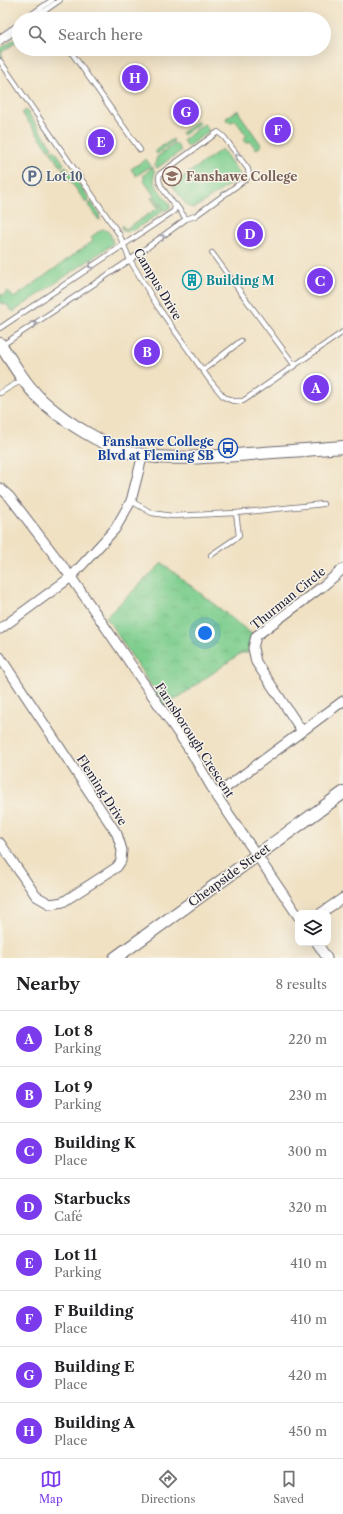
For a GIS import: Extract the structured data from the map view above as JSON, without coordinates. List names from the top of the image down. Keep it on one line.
{"streets":{"street":["Thurman Circle","Farnsborough Crescent","Fleming Drive","Cheapside Street"],"lane":["Campus Drive"]},"crossings":[["Farnsborough Crescent","Cheapside Street"]],"places":{"parking":["Lot 10"],"school or university":["Fanshawe College"],"building":["Building M"],"bus stop":["Fanshawe College Blvd at Fleming SB"]},"page":{"search":"Search here","pins":["H","G","F","E","D","C","B","A"],"heading":["Nearby","8 results"],"list":[{"mark":"A","name":"Lot 8","note":"Parking","value":"220 m"},{"mark":"B","name":"Lot 9","note":"Parking","value":"230 m"},{"mark":"C","name":"Building K","note":"Place","value":"300 m"},{"mark":"D","name":"Starbucks","note":"Café","value":"320 m"},{"mark":"E","name":"Lot 11","note":"Parking","value":"410 m"},{"mark":"F","name":"F Building","note":"Place","value":"410 m"},{"mark":"G","name":"Building E","note":"Place","value":"420 m"},{"mark":"H","name":"Building A","note":"Place","value":"450 m"}],"nav":["Map","Directions","Saved"]}}
